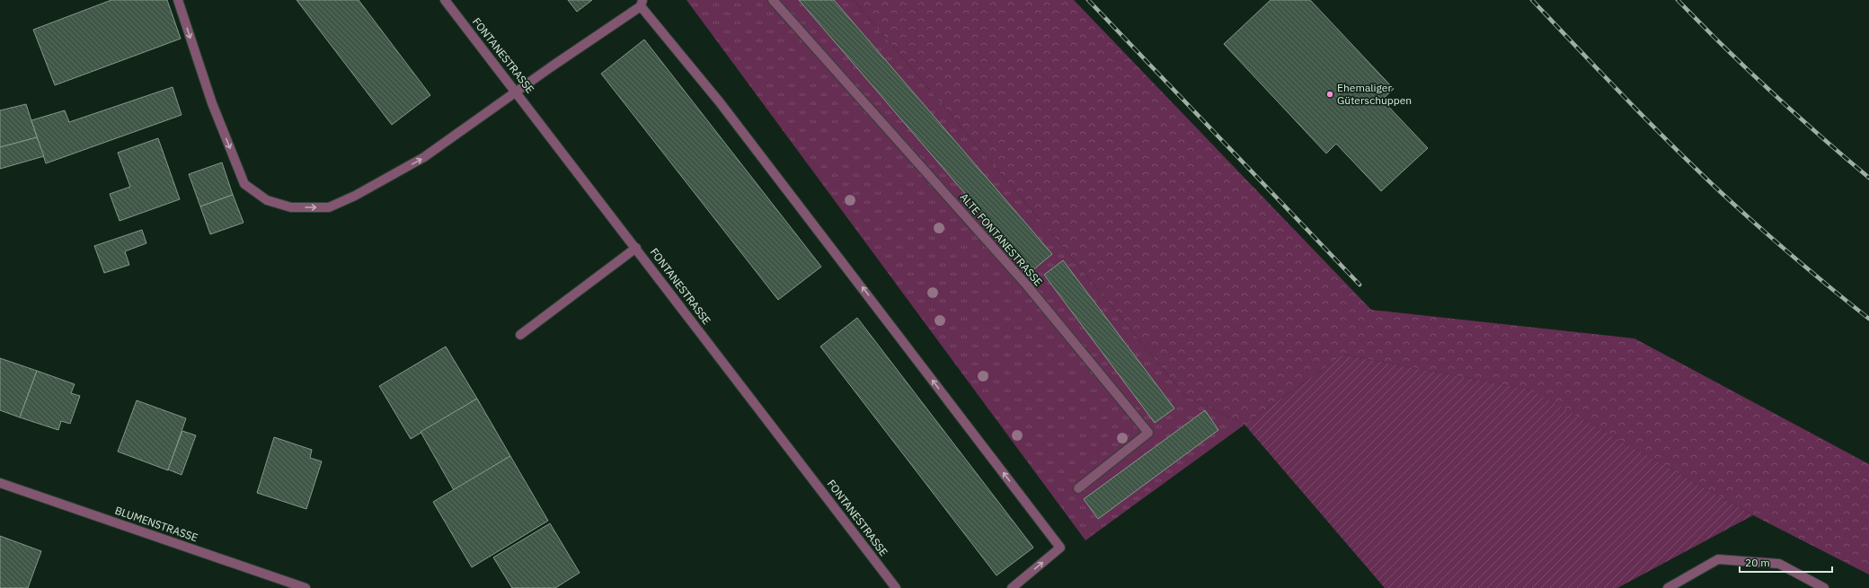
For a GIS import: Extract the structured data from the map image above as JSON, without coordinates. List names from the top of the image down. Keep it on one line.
{"streets":{"street":["FONTANESTRASSE","ALTE FONTANESTRASSE","BLUMENSTRASSE"]},"places":["Ehemaliger Güterschuppen"],"scale_bar":"20 m"}
